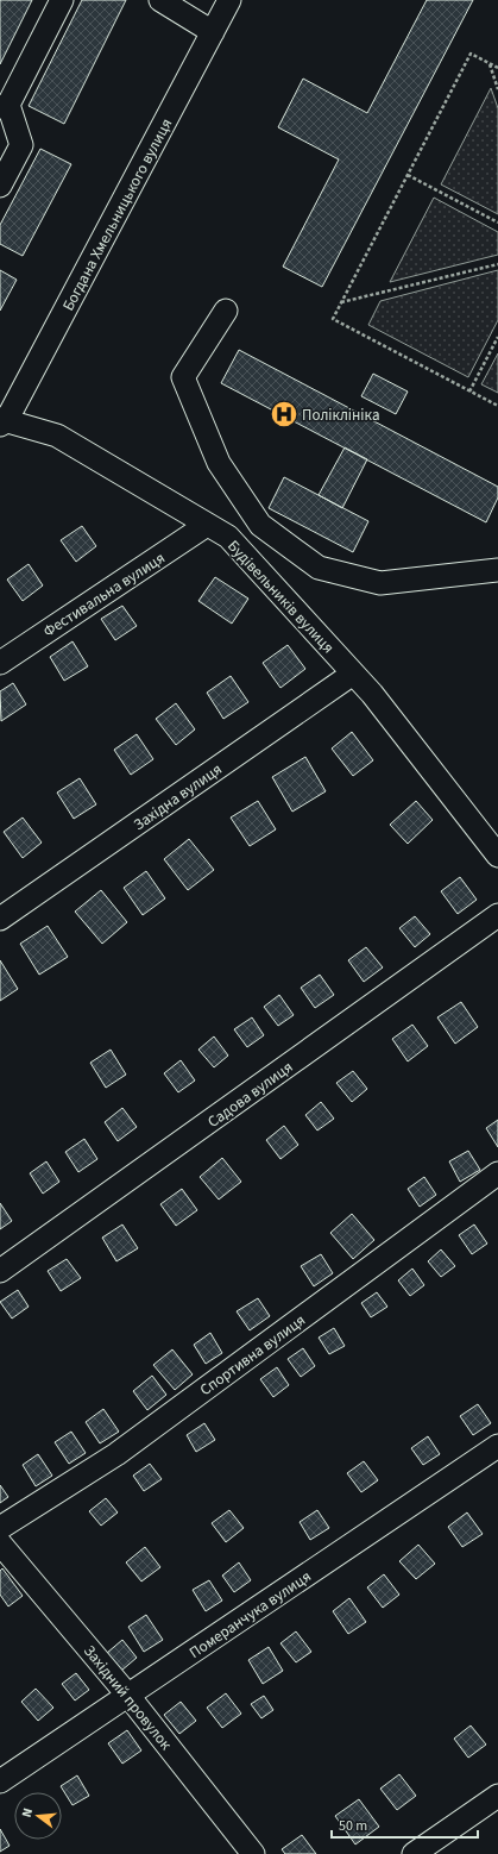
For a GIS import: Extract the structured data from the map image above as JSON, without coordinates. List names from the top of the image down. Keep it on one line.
{"streets":{"street":["Богдана Хмельницького вулиця","Фестивальна вулиця","Будівельників вулиця","Західна вулиця","Садова вулиця","Спортивна вулиця","Померанчука вулиця","Західний провулок"]},"crossings":[["Богдана Хмельницького вулиця","Будівельників вулиця"],["Фестивальна вулиця","Будівельників вулиця"],["Будівельників вулиця","Західна вулиця"],["Померанчука вулиця","Західний провулок"]],"places":{"hospital":["Поліклініка"]},"scale_bar":"50 m","north":"left"}
